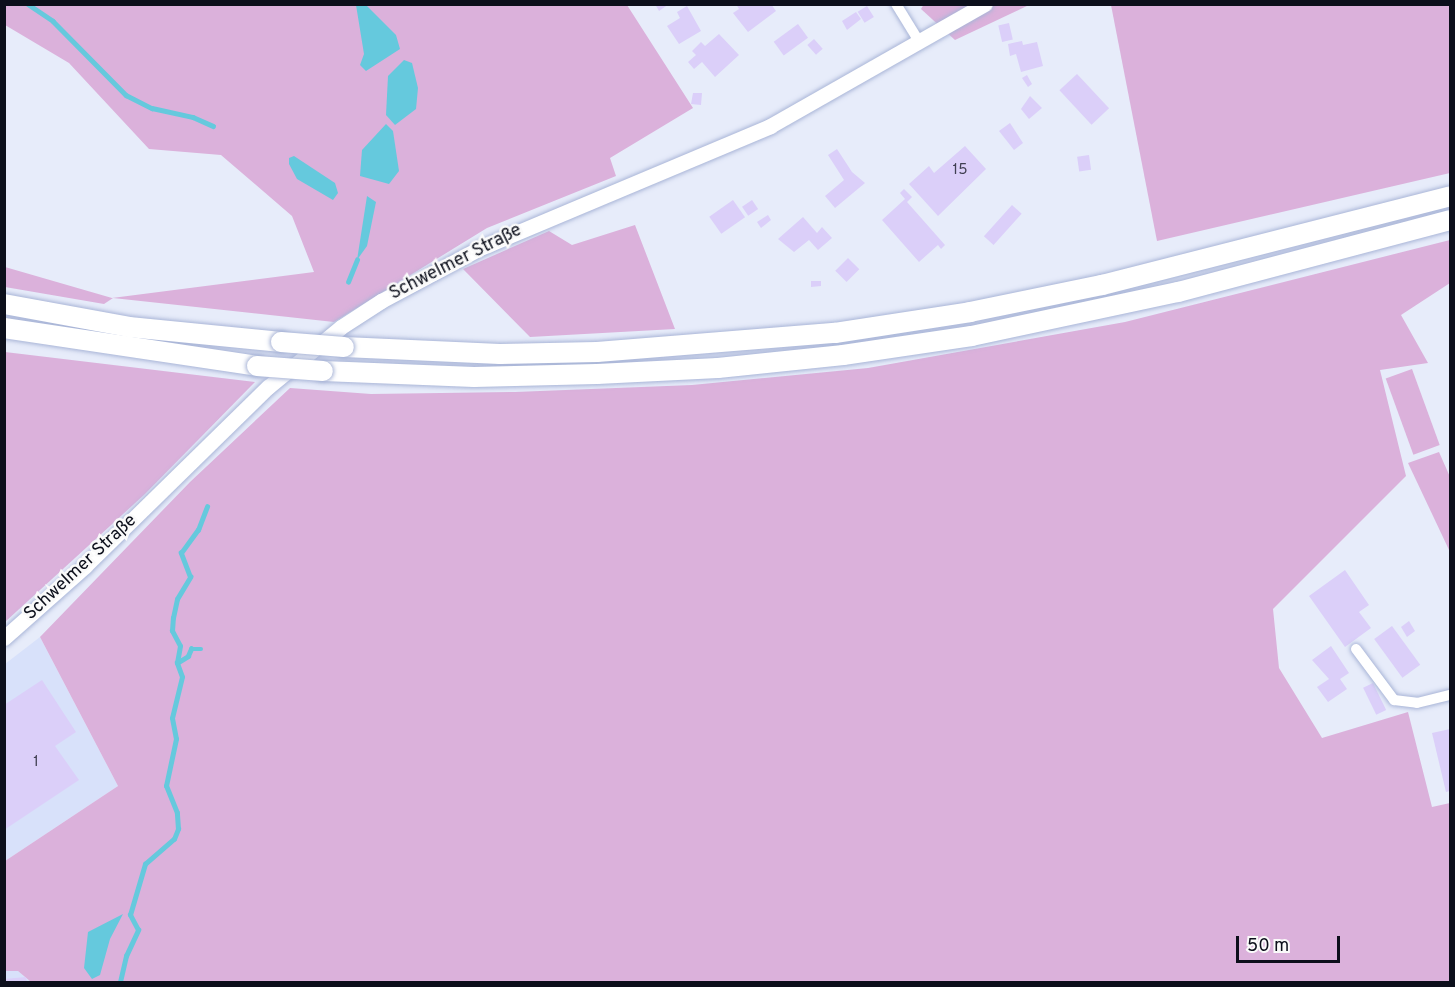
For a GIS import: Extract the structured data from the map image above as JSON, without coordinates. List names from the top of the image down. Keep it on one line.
{"streets":{"main road":["Schwelmer Straße"]},"house_numbers":["15","1"],"scale_bar":"50 m"}
